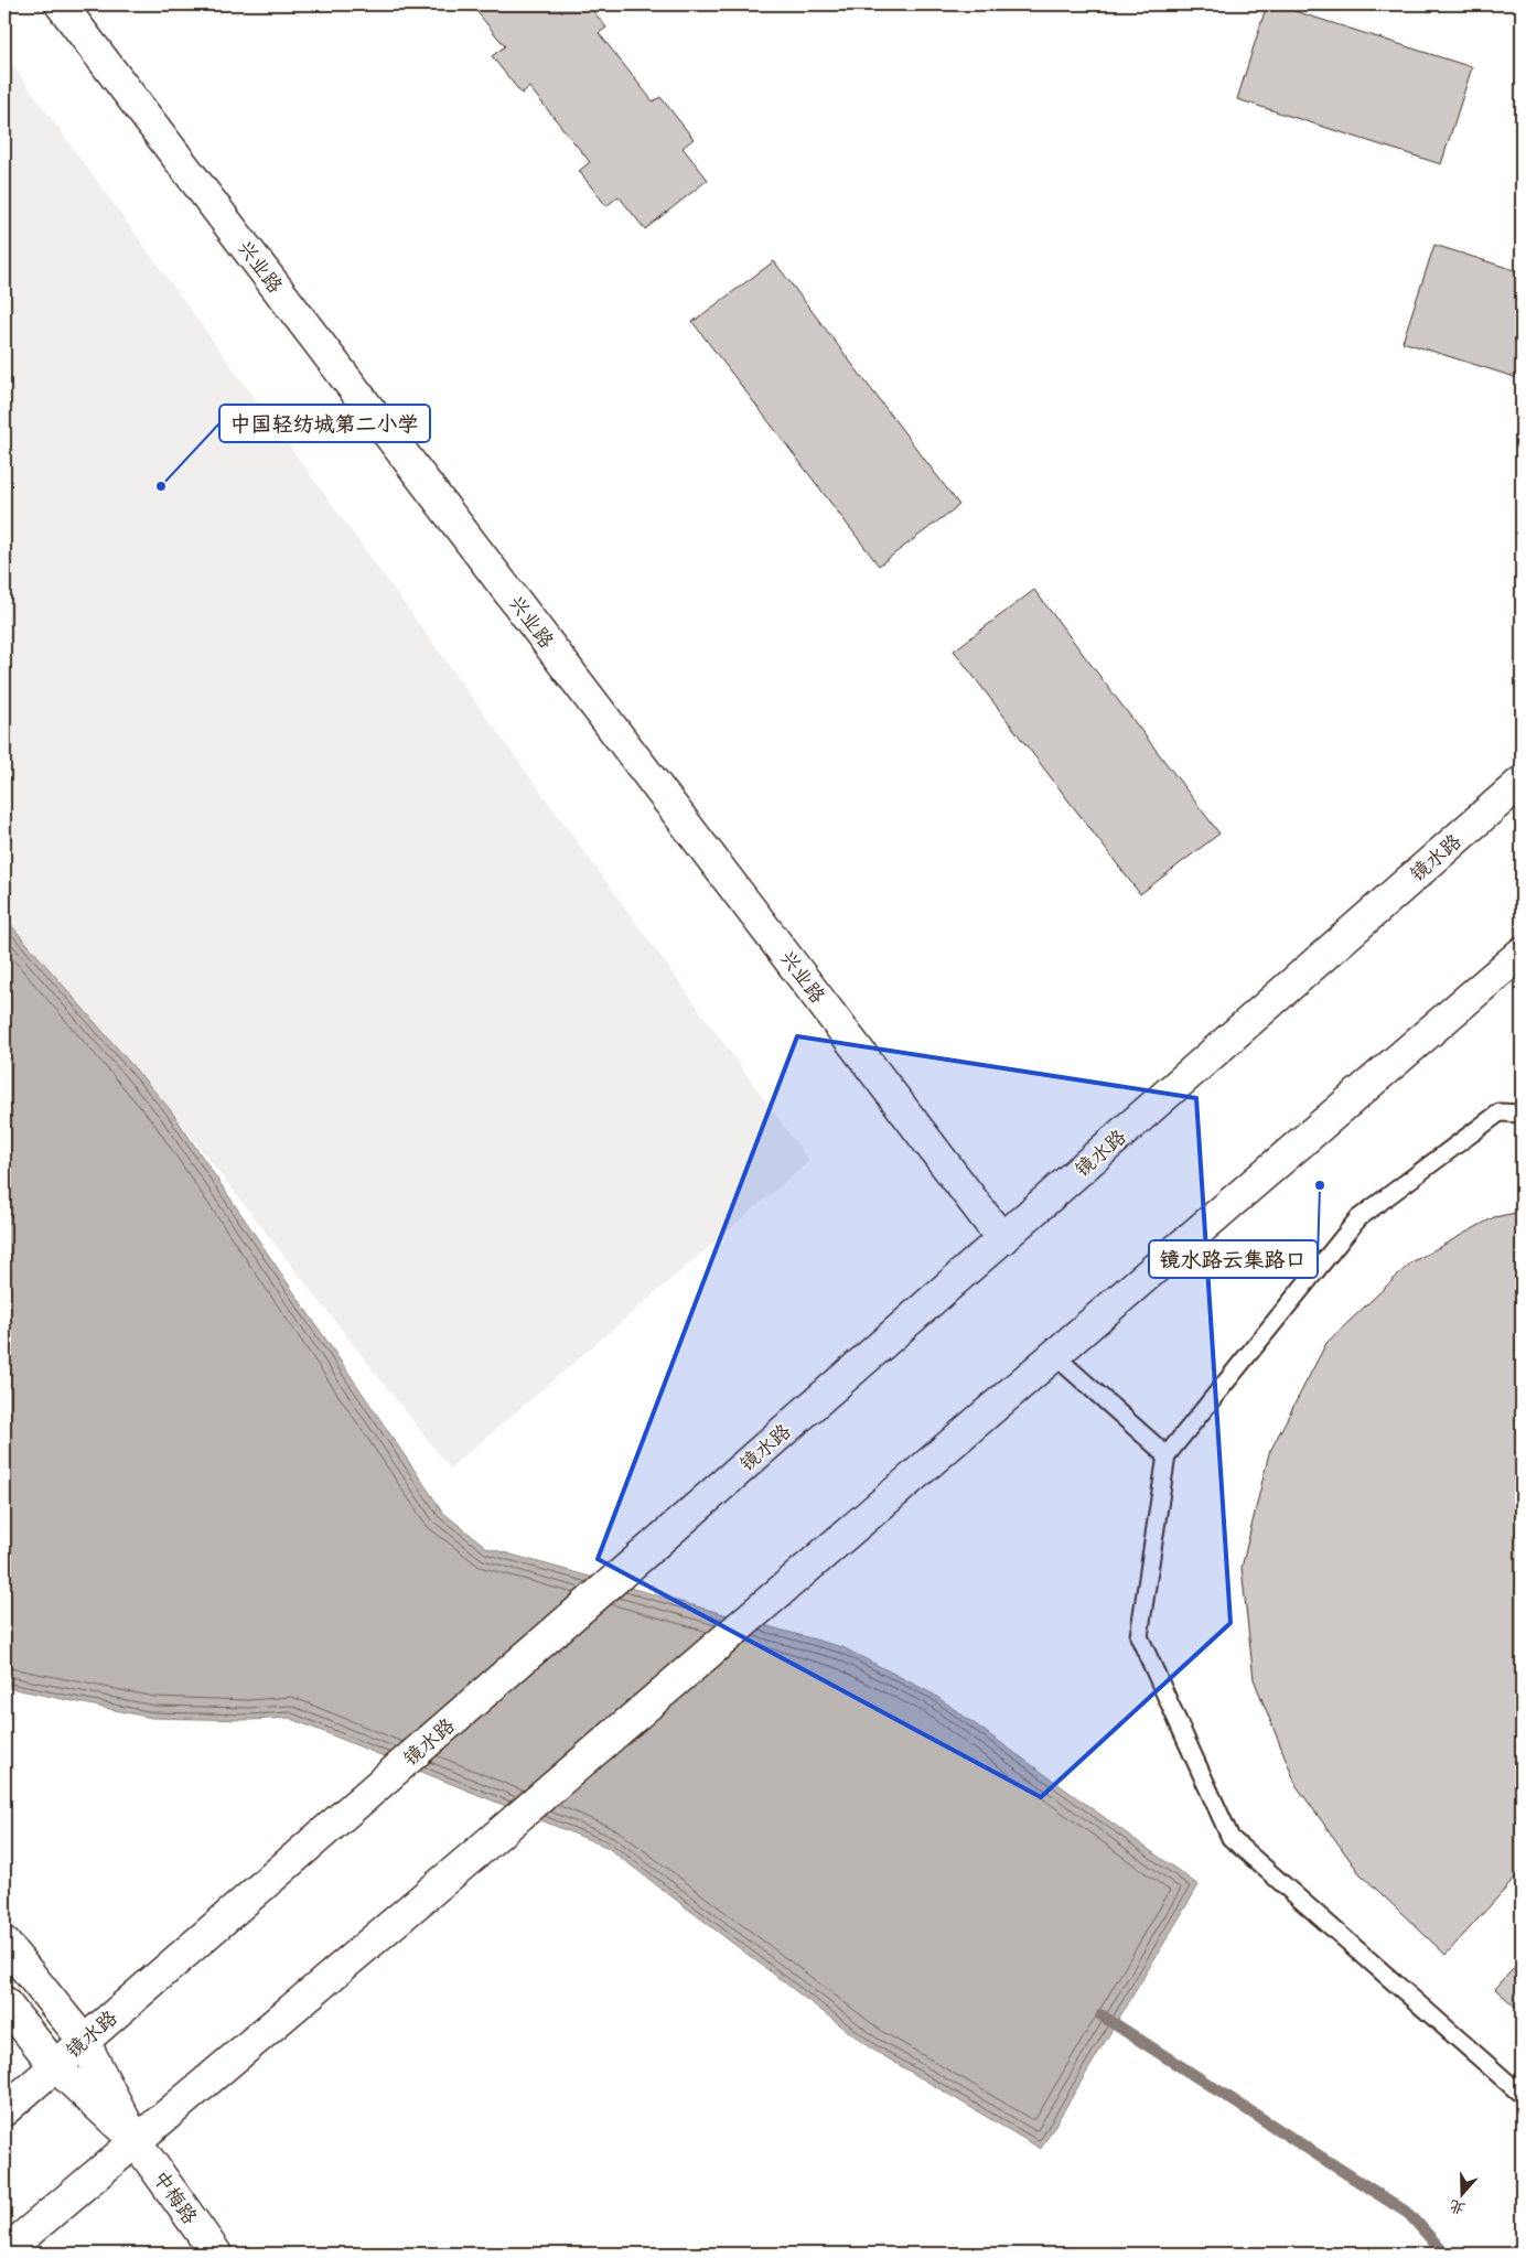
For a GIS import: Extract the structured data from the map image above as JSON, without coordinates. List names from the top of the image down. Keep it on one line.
{"streets":{"main road":["兴业路","镜水路","中梅路"]},"crossings":[["兴业路","镜水路"]],"places":["中国轻纺城第二小学","镜水路云集路口"],"north":"bottom"}
